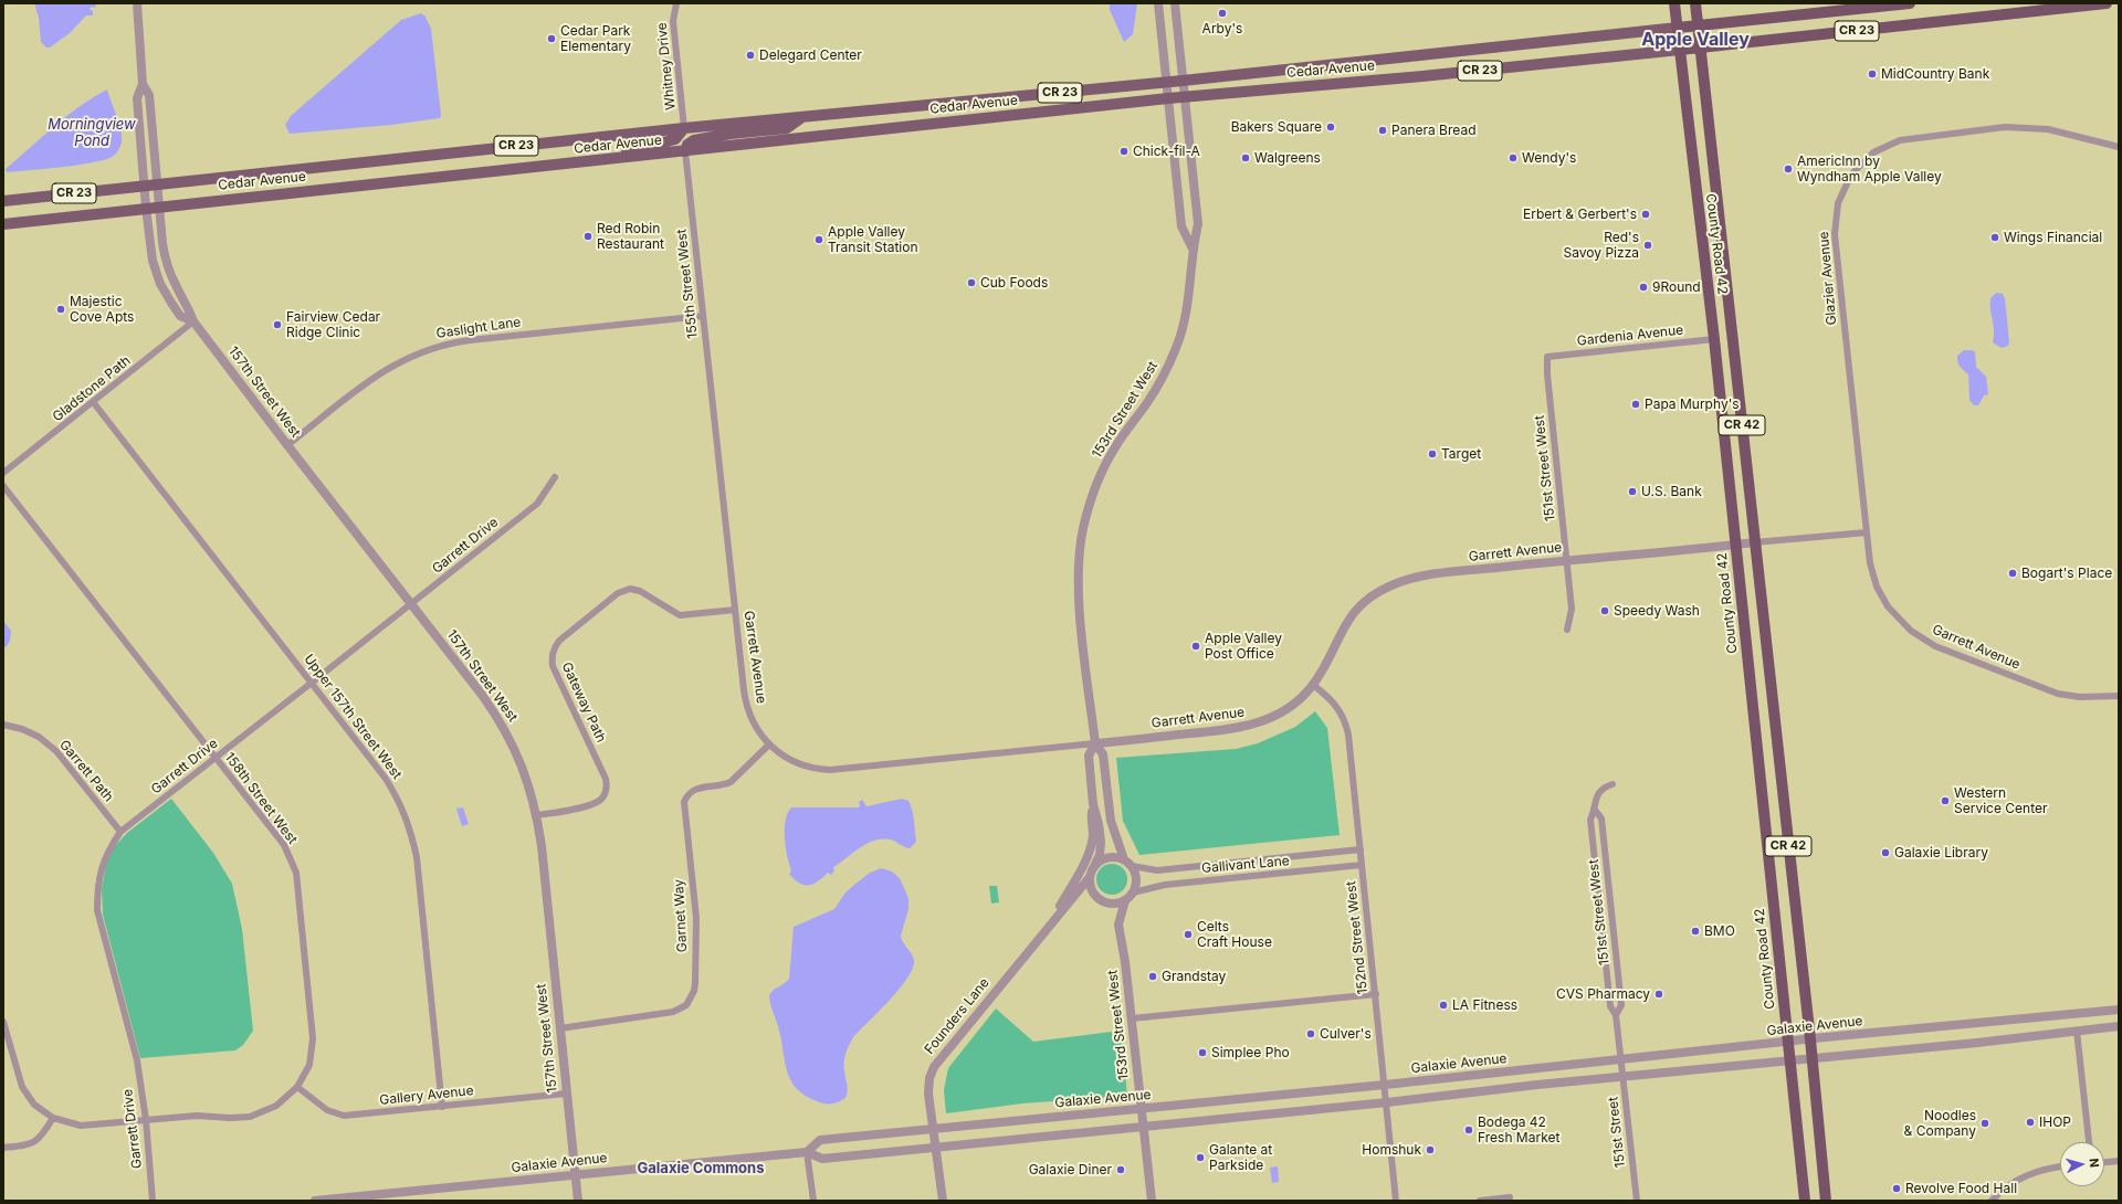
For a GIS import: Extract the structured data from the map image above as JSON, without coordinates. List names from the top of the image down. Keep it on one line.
{"streets":{"highway":["CR 23","Cedar Avenue","County Road 42","CR 42"],"street":["Whitney Drive","Glazier Avenue","155th Street West","Gaslight Lane","Gardenia Avenue","Gladstone Path","157th Street West","153rd Street West","151st Street West","Garrett Drive","Garrett Avenue","Gateway Path","Upper 157th Street West","Garrett Path","158th Street West","Gallivant Lane","Garnet Way","152nd Street West","Founders Lane","Galaxie Avenue","Gallery Avenue","151st Street"]},"crossings":[["Whitney Drive","Cedar Avenue"],["Cedar Avenue","County Road 42"],["Cedar Avenue","155th Street West"],["Cedar Avenue","157th Street West"],["Cedar Avenue","153rd Street West"],["County Road 42","Gardenia Avenue"],["County Road 42","Garrett Avenue"],["County Road 42","Galaxie Avenue"],["Glazier Avenue","Garrett Avenue"],["155th Street West","Gaslight Lane"],["155th Street West","Garrett Avenue"],["Gaslight Lane","157th Street West"],["Gardenia Avenue","151st Street West"],["Gladstone Path","157th Street West"],["Gladstone Path","Upper 157th Street West"],["157th Street West","Garrett Drive"],["157th Street West","Gateway Path"],["157th Street West","Garnet Way"],["157th Street West","Galaxie Avenue"],["157th Street West","Gallery Avenue"],["153rd Street West","Garrett Avenue"],["153rd Street West","Gallivant Lane"],["153rd Street West","Founders Lane"],["153rd Street West","Galaxie Avenue"],["151st Street West","Garrett Avenue"],["151st Street West","Galaxie Avenue"],["151st Street West","151st Street"],["Garrett Drive","Upper 157th Street West"],["Garrett Drive","Garrett Path"],["Garrett Drive","158th Street West"],["Garrett Avenue","Gateway Path"],["Garrett Avenue","Garnet Way"],["Garrett Avenue","152nd Street West"],["Upper 157th Street West","Gallery Avenue"],["158th Street West","Gallery Avenue"],["Gallivant Lane","152nd Street West"],["Gallivant Lane","Founders Lane"],["152nd Street West","Galaxie Avenue"],["Founders Lane","Galaxie Avenue"],["Galaxie Avenue","151st Street"]],"districts":["Apple Valley","Galaxie Commons"],"water":["Morningview Pond"],"places":["Arby's","Cedar Park Elementary","Delegard Center","MidCountry Bank","Bakers Square","Panera Bread","Chick-fil-A","Walgreens","Wendy's","AmericInn by Wyndham Apple Valley","Erbert & Gerbert's","Red Robin Restaurant","Wings Financial","Apple Valley Transit Station","Red's Savoy Pizza","Cub Foods","9Round","Majestic Cove Apts","Fairview Cedar Ridge Clinic","Papa Murphy's","Target","U.S. Bank","Bogart's Place","Speedy Wash","Apple Valley Post Office","Western Service Center","Galaxie Library","BMO","Celts Craft House","Grandstay","CVS Pharmacy","LA Fitness","Culver's","Simplee Pho","IHOP","Noodles & Company","Bodega 42 Fresh Market","Homshuk","Galante at Parkside","Galaxie Diner","Revolve Food Hall"],"north":"right"}
